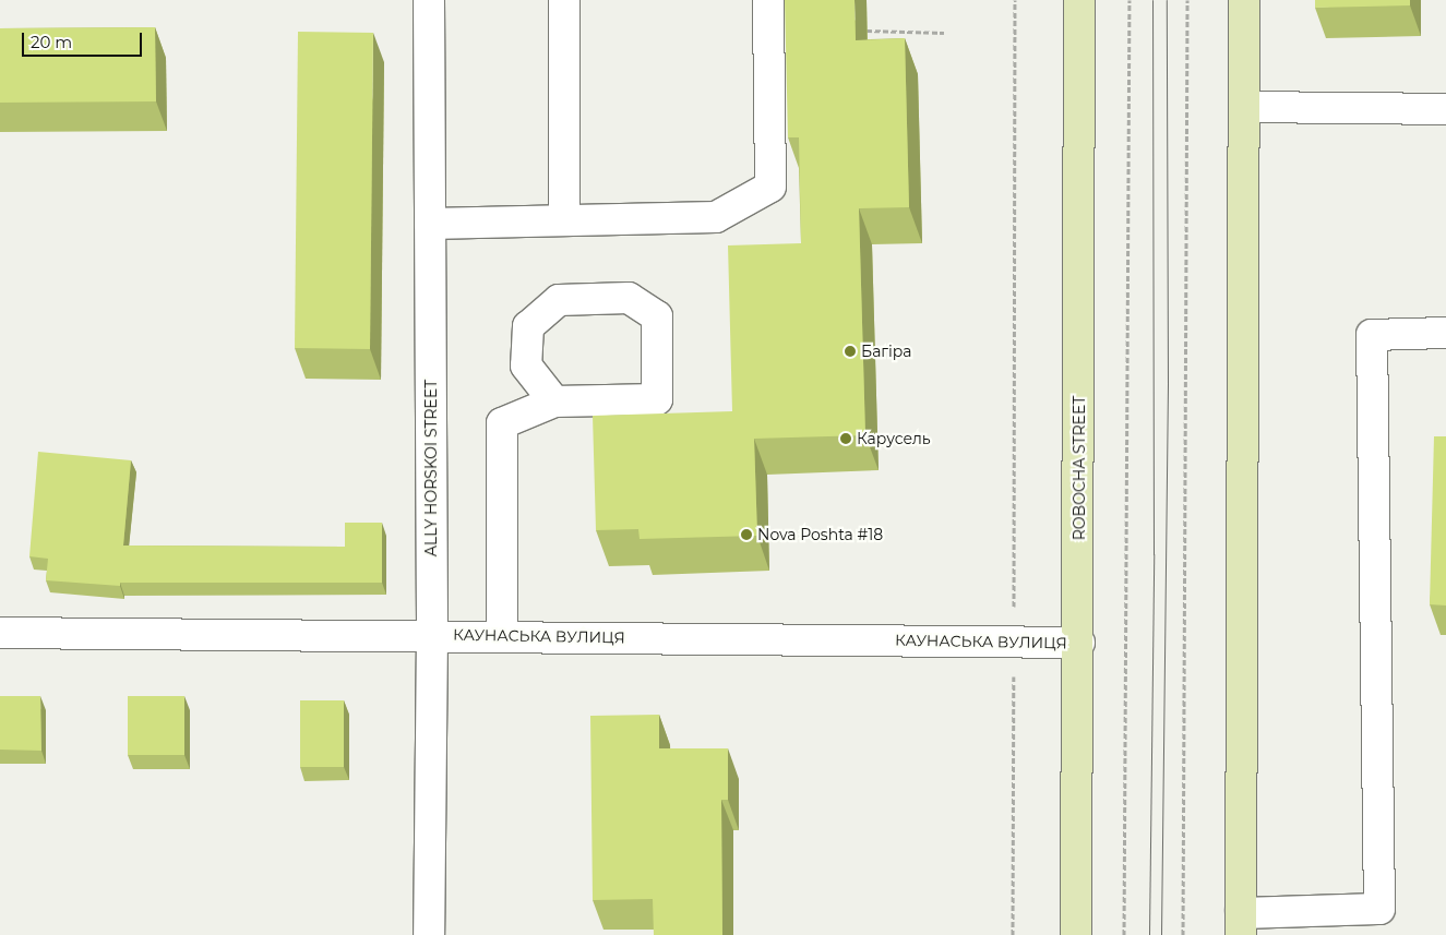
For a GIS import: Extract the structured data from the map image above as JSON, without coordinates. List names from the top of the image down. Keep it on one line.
{"streets":{"main road":["ROBOCHA STREET"],"street":["ALLY HORSKOI STREET","КАУНАСЬКА ВУЛИЦЯ"]},"crossings":[["ALLY HORSKOI STREET","КАУНАСЬКА ВУЛИЦЯ"],["ROBOCHA STREET","КАУНАСЬКА ВУЛИЦЯ"]],"places":["Багіра","Карусель","Nova Poshta #18"],"scale_bar":"20 m"}
